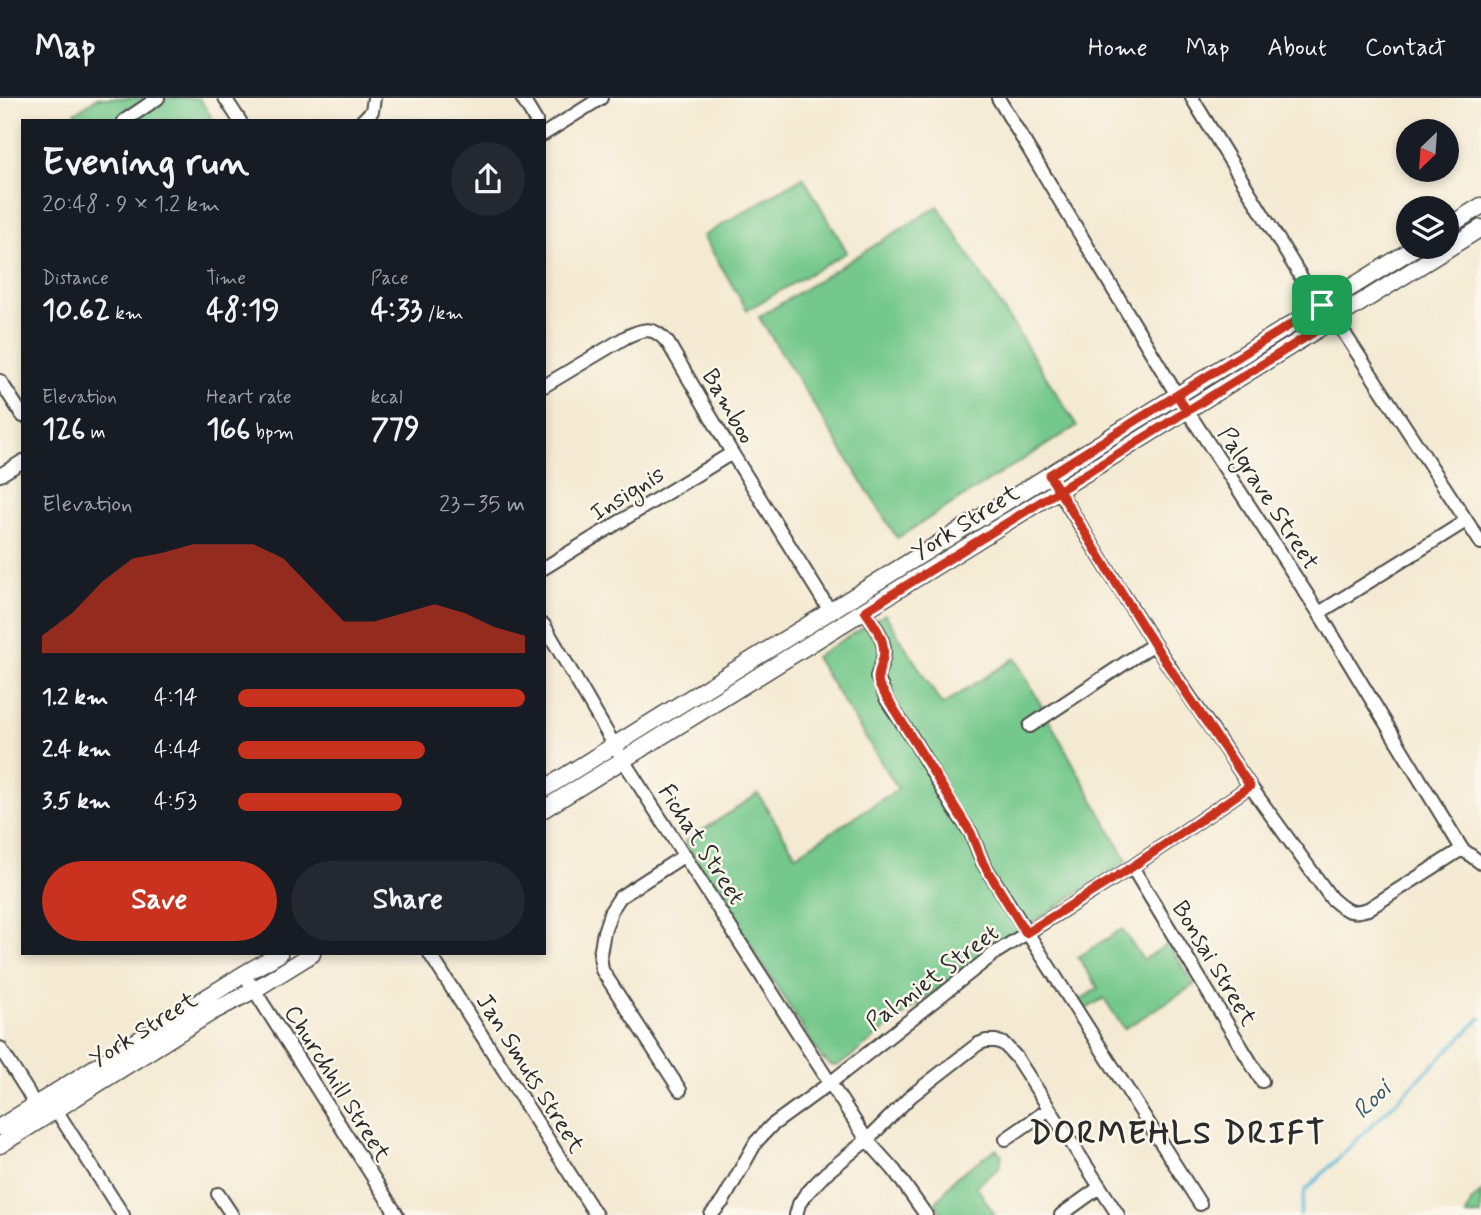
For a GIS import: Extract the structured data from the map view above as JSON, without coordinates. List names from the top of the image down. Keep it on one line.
{"streets":{"main road":["York Street"],"street":["Bamboo","Insignis","Palgrave Street","Fichat Street","Bonsai Street","Palmiet Street","Jan Smuts Street","Churchhill Street"]},"crossings":[["Bamboo","Insignis"],["Bamboo","York Street"],["Palgrave Street","York Street"],["York Street","Fichat Street"],["York Street","Churchhill Street"],["Fichat Street","Palmiet Street"],["Bonsai Street","Palmiet Street"]],"districts":["DORMEHLS DRIFT"],"water":["Rooi"],"north":"bottom left","page":{"header":"Map","nav":["Home","Map","About","Contact"],"heading":["Evening run","20:48 · 9 × 1.2 km"],"stats":[["Distance","10.62 km"],["Time","48:19"],["Pace","4:33 /km"],["Elevation","126 m"],["Heart rate","166 bpm"],["kcal","779"]],"chart":["Elevation","23–35 m"],"list":[{"name":"1.2 km","note":"4:14"},{"name":"2.4 km","note":"4:44"},{"name":"3.5 km","note":"4:53"}],"buttons":["Save","Share"]}}
